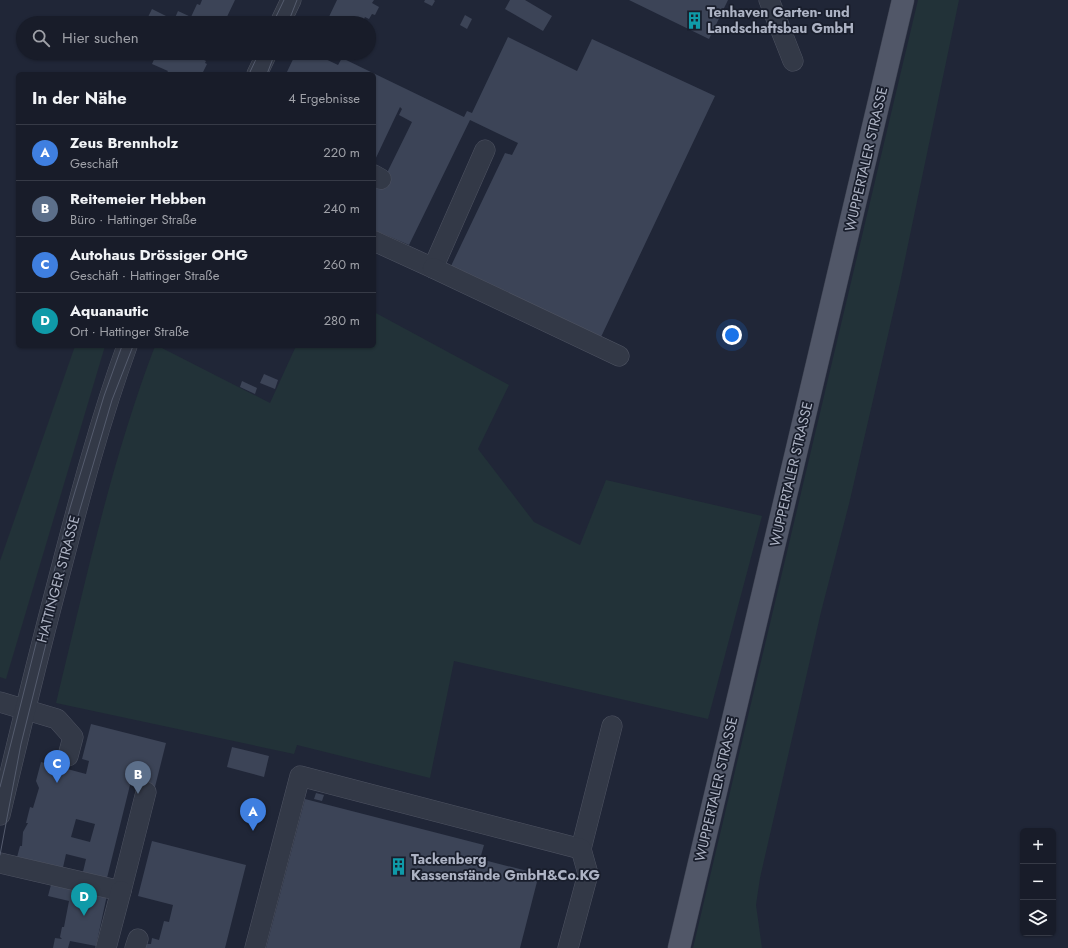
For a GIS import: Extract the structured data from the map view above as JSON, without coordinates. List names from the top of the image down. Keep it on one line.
{"streets":{"main road":["WUPPERTALER STRASSE"],"street":["HATTINGER STRASSE"]},"places":{"building":["Tenhaven Garten- und Landschaftsbau GmbH","Tackenberg Kassenstände GmbH&Co.KG"]},"page":{"search":"Hier suchen","heading":["In der Nähe","4 Ergebnisse"],"list":[{"mark":"A","name":"Zeus Brennholz","note":"Geschäft","value":"220 m"},{"mark":"B","name":"Reitemeier Hebben","note":"Büro · Hattinger Straße","value":"240 m"},{"mark":"C","name":"Autohaus Drössiger OHG","note":"Geschäft · Hattinger Straße","value":"260 m"},{"mark":"D","name":"Aquanautic","note":"Ort · Hattinger Straße","value":"280 m"}],"pins":["C","B","A","D"],"map_buttons":["+","−"]}}
